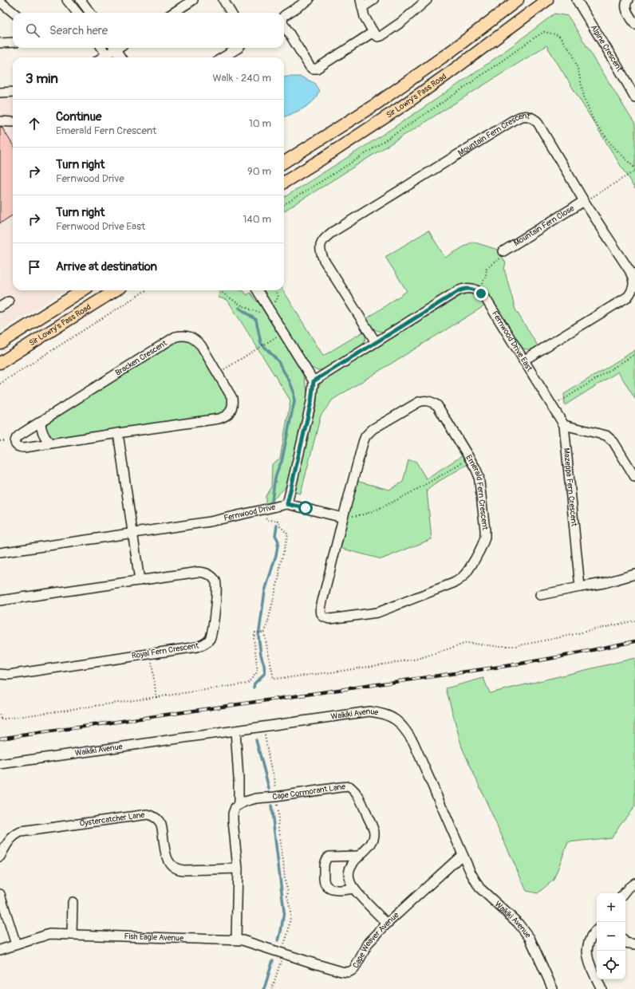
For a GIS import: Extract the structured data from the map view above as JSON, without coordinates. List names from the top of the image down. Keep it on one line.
{"streets":{"main road":["Sir Lowry's Pass Road"],"street":["Alpine Crescent","Mountain Fern Crescent","Mountain Fern Close","Fernwood Drive East","Bracken Crescent","Mazeppa Fern Crescent","Emerald Fern Crescent","Fernwood Drive","Royal Fern Crescent","Waikiki Avenue","Cape Cormorant Lane","Oystercatcher Lane","Fish Eagle Avenue","Cape Weaver Avenue"]},"crossings":[["Mountain Fern Crescent","Mountain Fern Close"],["Mountain Fern Crescent","Fernwood Drive East"],["Fernwood Drive East","Mazeppa Fern Crescent"],["Waikiki Avenue","Cape Weaver Avenue"],["Cape Cormorant Lane","Cape Weaver Avenue"],["Fish Eagle Avenue","Cape Weaver Avenue"]],"page":{"search":"Search here","heading":["3 min","Walk · 240 m"],"list":[["Continue","Emerald Fern Crescent","10 m"],["Turn right","Fernwood Drive","90 m"],["Turn right","Fernwood Drive East","140 m"],"Arrive at destination"],"map_buttons":["+","−"]}}
